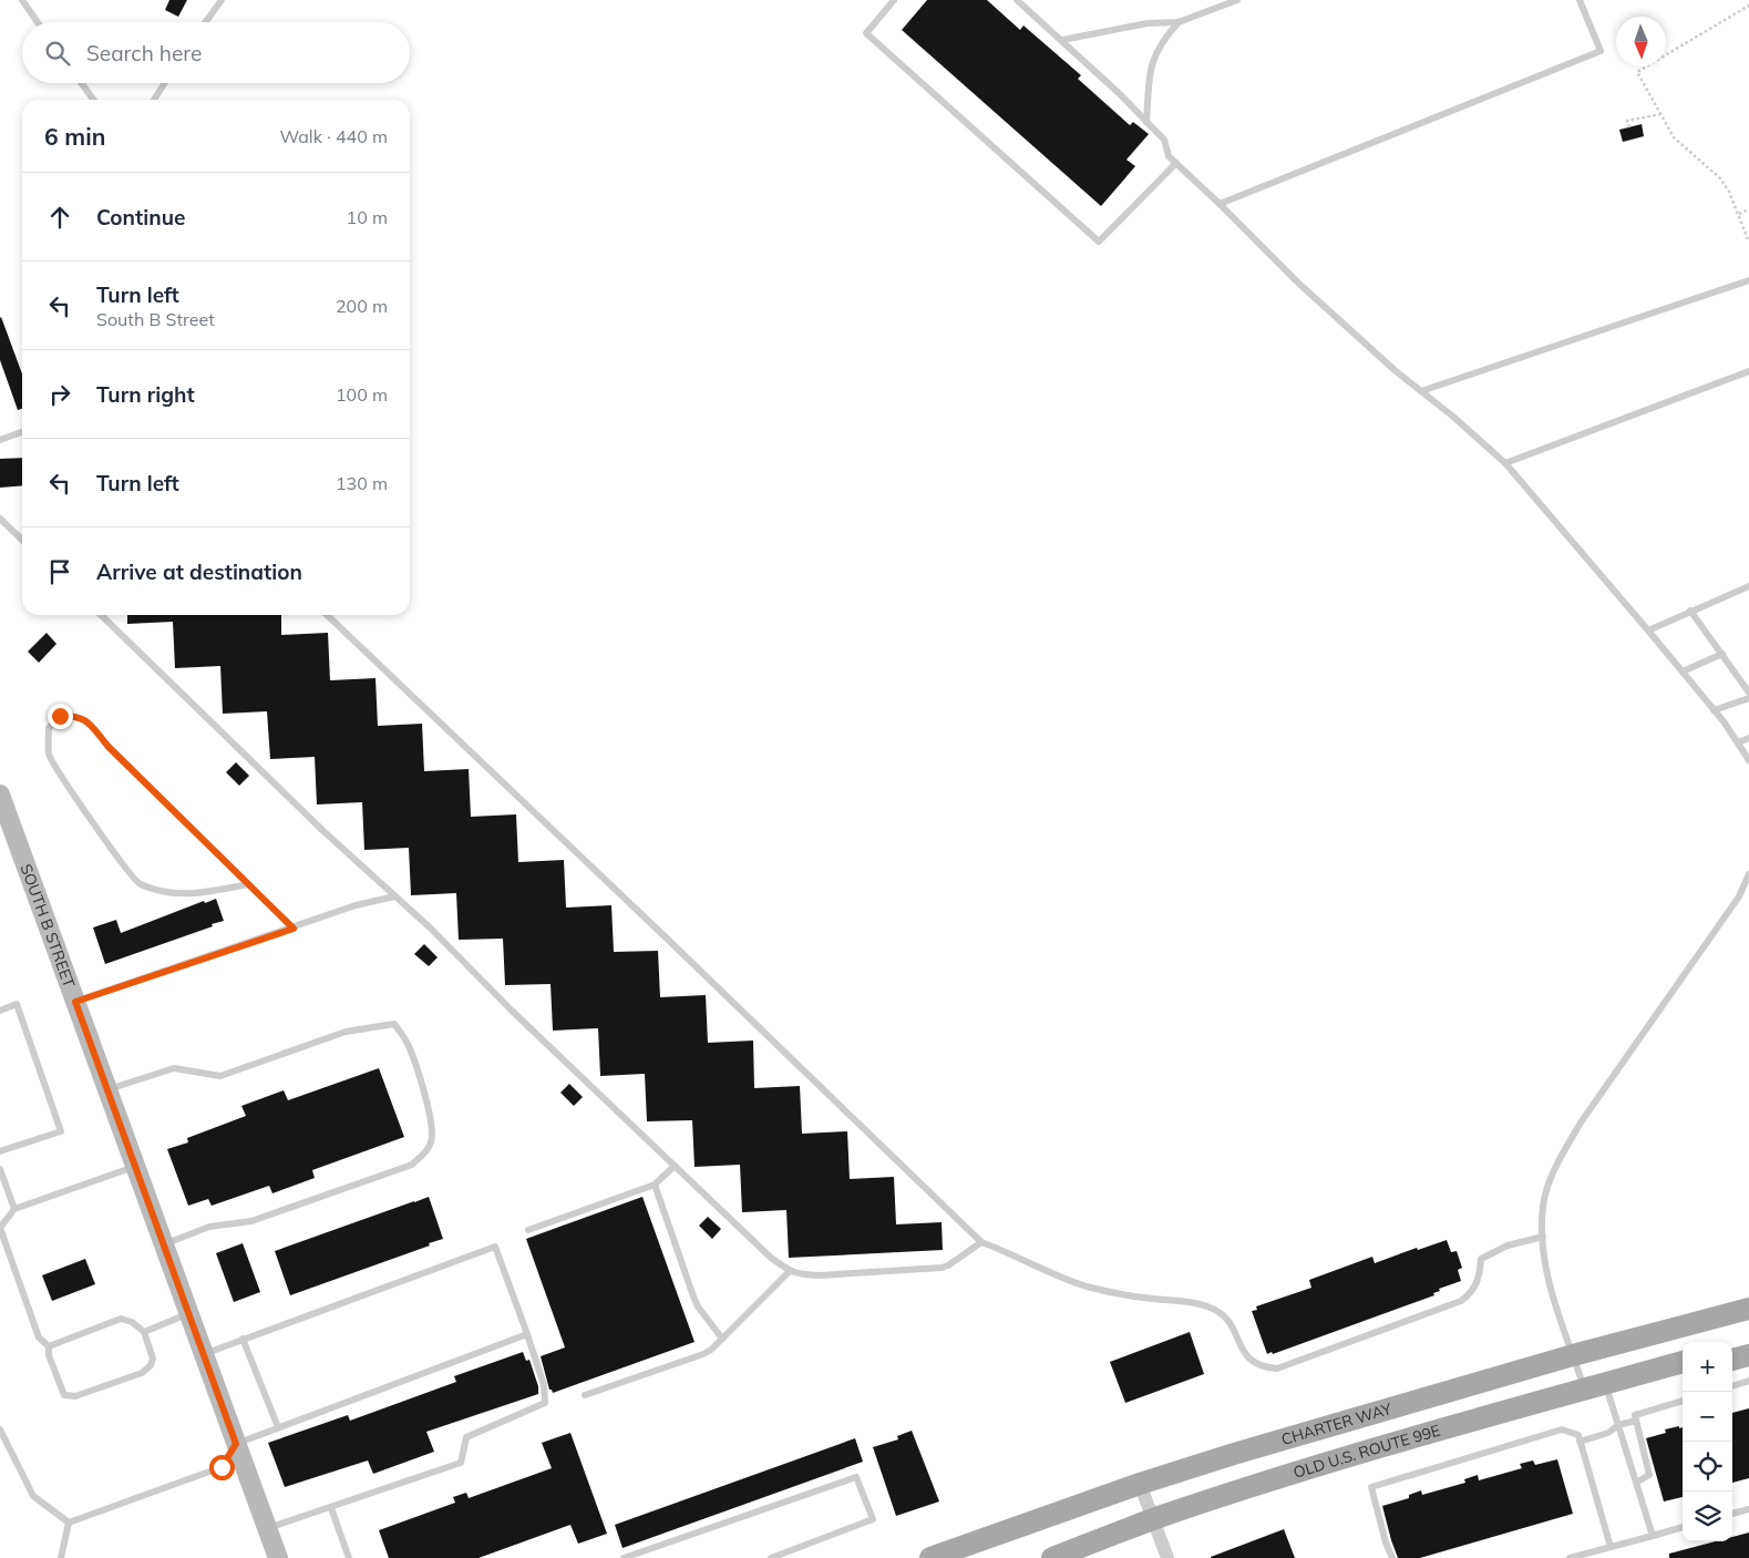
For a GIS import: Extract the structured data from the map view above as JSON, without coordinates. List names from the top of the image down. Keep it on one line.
{"streets":{"main road":["CHARTER WAY","OLD U.S. ROUTE 99E"],"street":["SOUTH B STREET"]},"north":"bottom","page":{"search":"Search here","heading":["6 min","Walk · 440 m"],"list":[["Continue","10 m"],["Turn left","South B Street","200 m"],["Turn right","100 m"],["Turn left","130 m"],"Arrive at destination"],"map_buttons":["+","−"]}}
